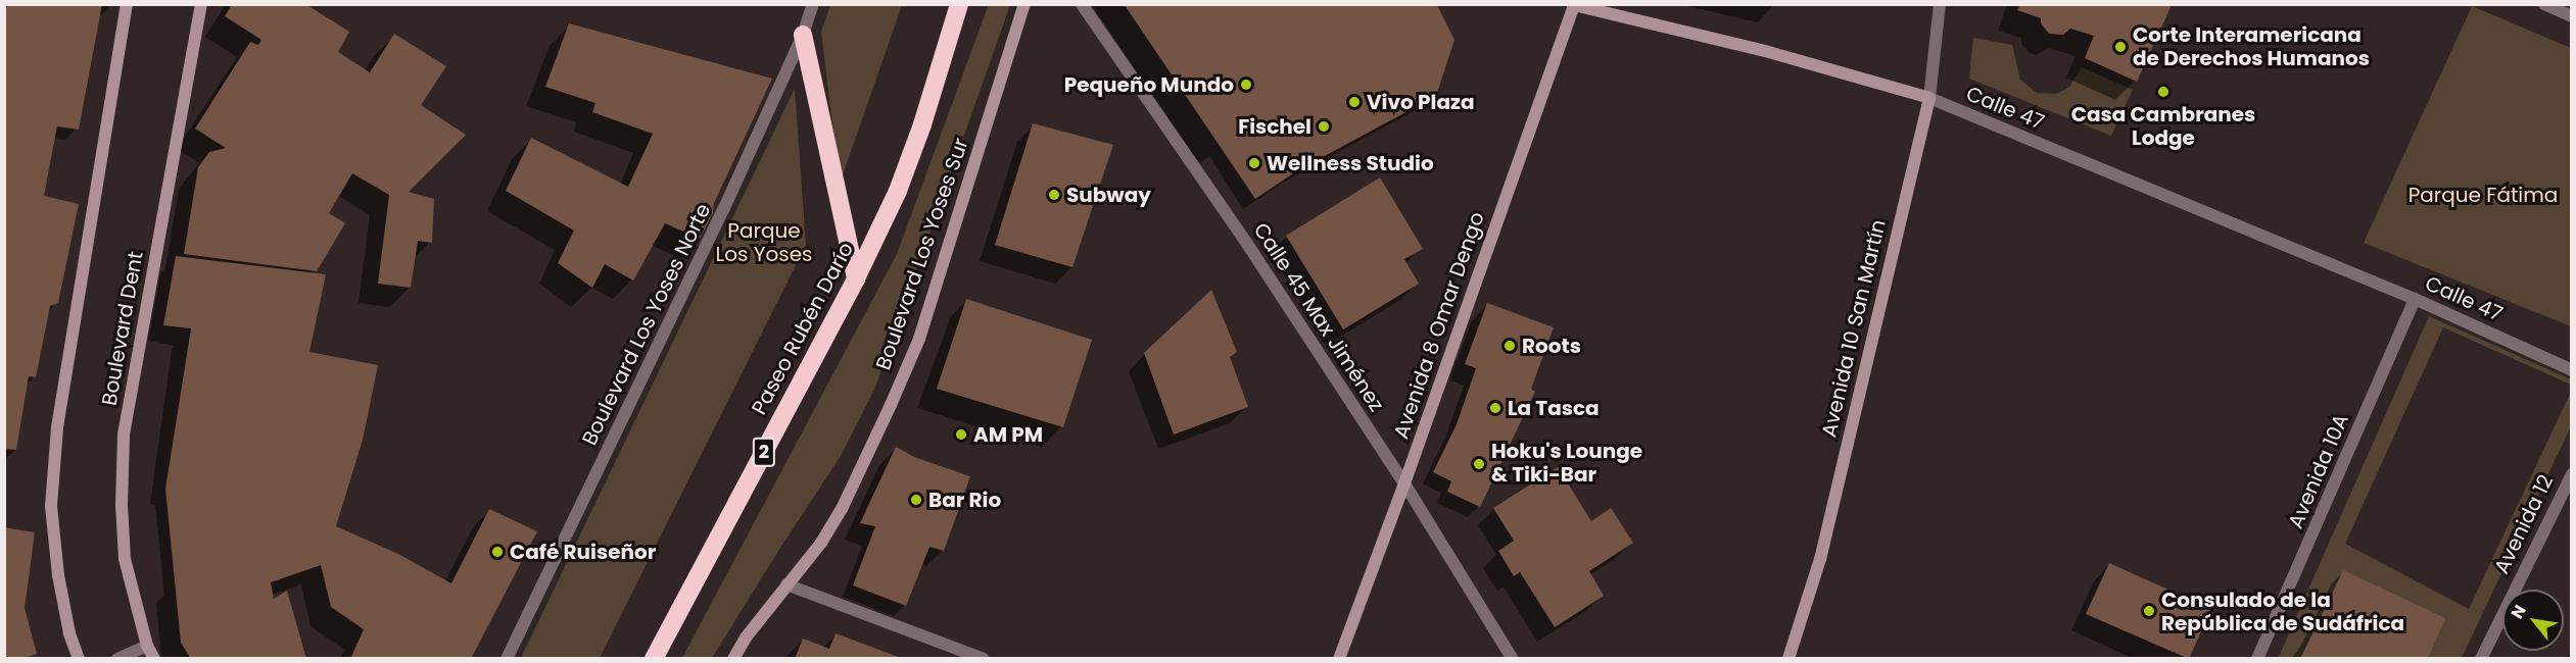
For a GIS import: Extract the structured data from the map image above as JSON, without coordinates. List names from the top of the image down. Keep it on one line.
{"streets":{"highway":["Paseo Rubén Darío","2"],"street":["Calle 47","Boulevard Los Yoses Sur","Calle 45 Max Jiménez","Boulevard Los Yoses Norte","Avenida 8 Omar Dengo","Boulevard Dent","Avenida 10 San Martín","Avenida 10A","Avenida 12"]},"crossings":[["Calle 47","Avenida 8 Omar Dengo"],["Calle 47","Avenida 10 San Martín"],["Calle 47","Avenida 10A"],["Calle 45 Max Jiménez","Avenida 8 Omar Dengo"]],"parks":["Parque Fátima","Parque Los Yoses"],"places":["Corte Interamericana de Derechos Humanos","Pequeño Mundo","Casa Cambranes Lodge","Vivo Plaza","Fischel","Wellness Studio","Subway","Roots","La Tasca","AM PM","Hoku's Lounge & Tiki-Bar","Bar Rio","Café Ruiseñor","Consulado de la República de Sudáfrica"],"north":"top left"}
